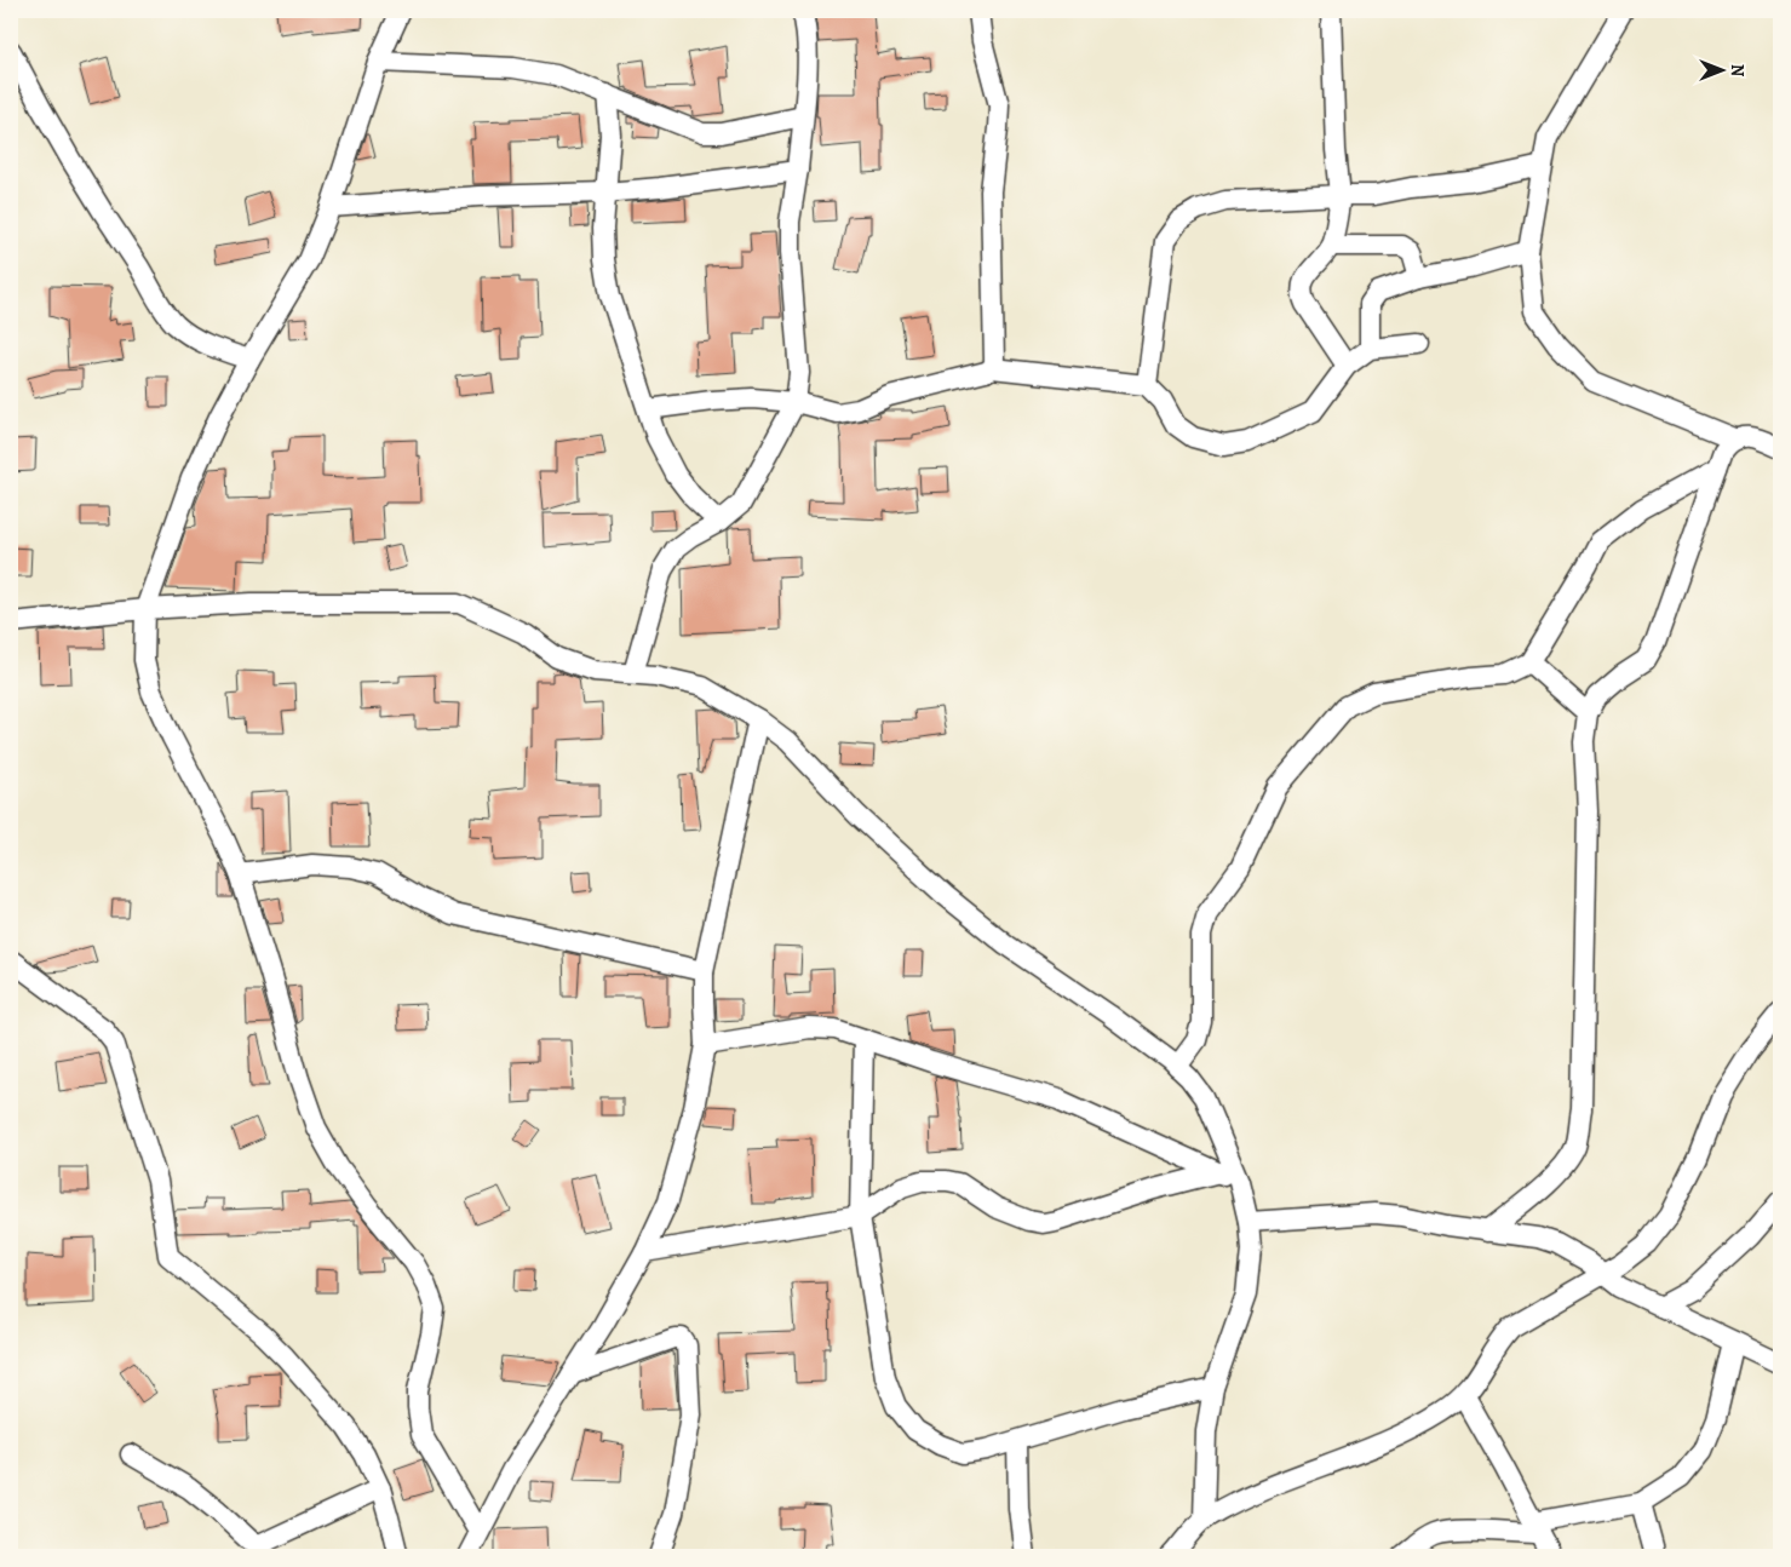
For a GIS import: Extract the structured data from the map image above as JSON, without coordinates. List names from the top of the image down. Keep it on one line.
{"north":"right"}
